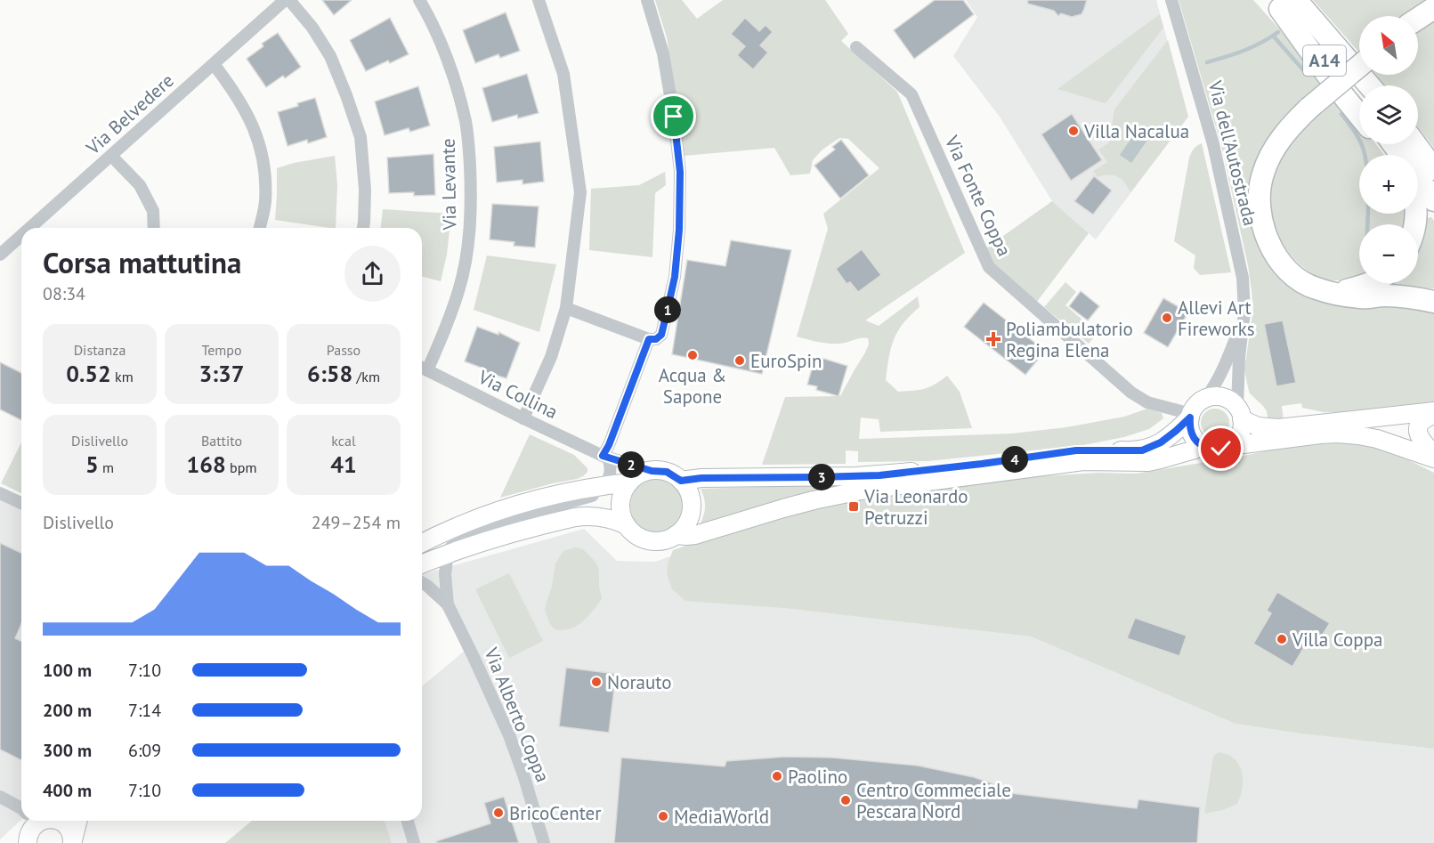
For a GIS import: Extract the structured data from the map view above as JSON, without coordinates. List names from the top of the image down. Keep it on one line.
{"streets":{"highway":["A14"],"street":["Via Belvedere","Via dell'Autostrada","Via Levante","Via Fonte Coppa","Via Collina","Via Alberto Coppa"]},"crossings":[["Via dell'Autostrada","Via Fonte Coppa"],["Via Levante","Via Collina"]],"places":{"other":["Villa Nacalua","Allevi Art Fireworks","Acqua & Sapone","EuroSpin","Villa Coppa","Norauto","Paolino","Centro Commeciale Pescara Nord","BricoCenter","MediaWorld"],"health":["Poliambulatorio Regina Elena"],"transit":["Via Leonardo Petruzzi"]},"north":"top left","page":{"map_buttons":["+","−"],"heading":["Corsa mattutina","08:34"],"pins":["1","4","2","3"],"stats":[["Distanza","0.52 km"],["Tempo","3:37"],["Passo","6:58 /km"],["Dislivello","5 m"],["Battito","168 bpm"],["kcal","41"]],"chart":["Dislivello","249–254 m"],"list":[{"name":"100 m","note":"7:10"},{"name":"200 m","note":"7:14"},{"name":"300 m","note":"6:09"},{"name":"400 m","note":"7:10"}]}}
